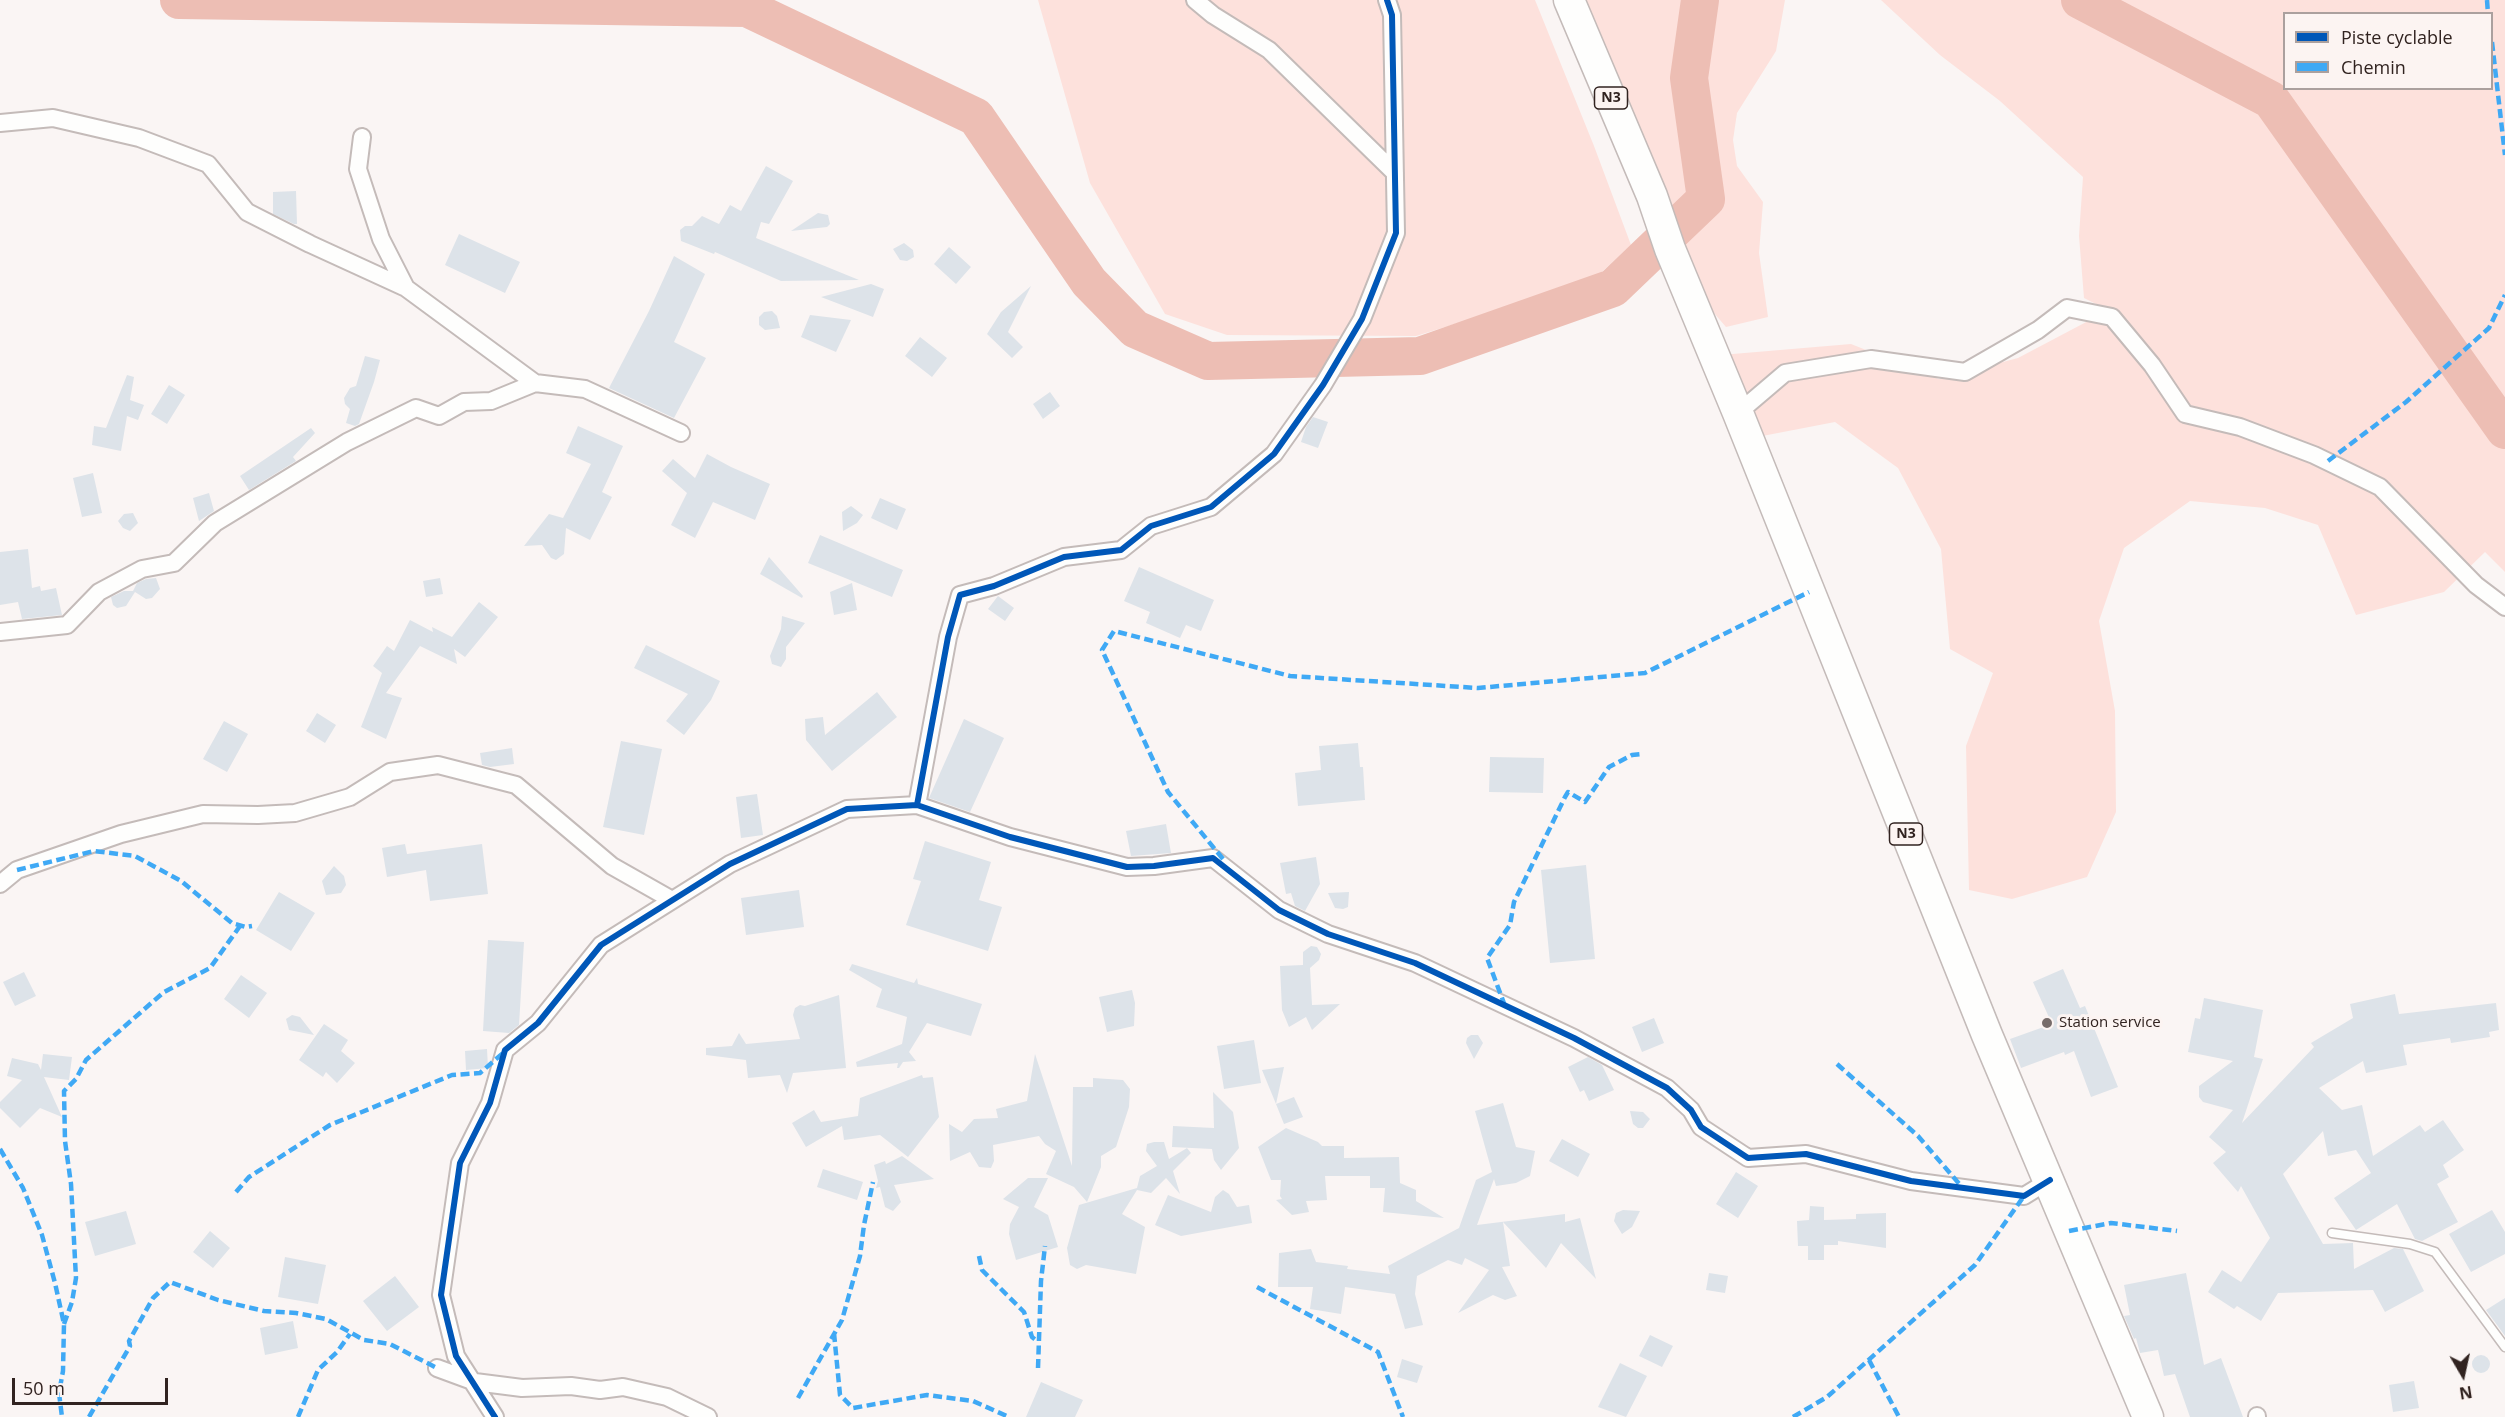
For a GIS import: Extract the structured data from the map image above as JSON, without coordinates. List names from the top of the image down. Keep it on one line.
{"streets":{"highway":["N3"]},"places":["Station service"],"legend":["Piste cyclable","Chemin"],"scale_bar":"50 m","north":"bottom"}
